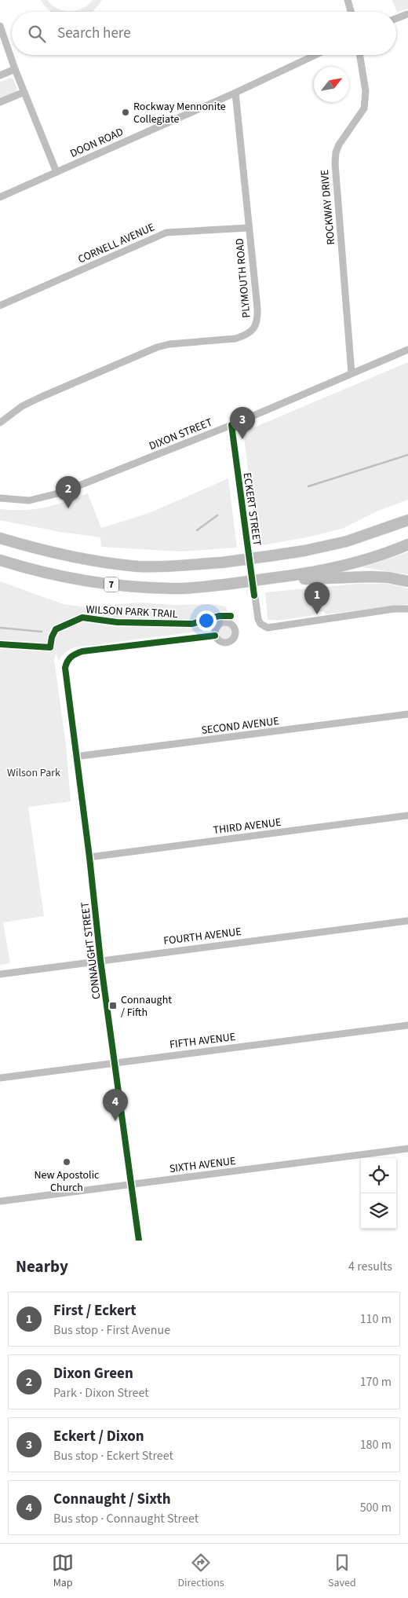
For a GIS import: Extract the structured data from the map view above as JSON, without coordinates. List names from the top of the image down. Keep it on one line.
{"streets":{"highway":["7"],"street":["DOON ROAD","ROCKWAY DRIVE","CORNELL AVENUE","PLYMOUTH ROAD","DIXON STREET","ECKERT STREET","SECOND AVENUE","THIRD AVENUE","FOURTH AVENUE","CONNAUGHT STREET","FIFTH AVENUE","SIXTH AVENUE"],"cycle path":["WILSON PARK TRAIL"]},"crossings":[["DOON ROAD","PLYMOUTH ROAD"],["ROCKWAY DRIVE","DIXON STREET"],["CORNELL AVENUE","PLYMOUTH ROAD"],["DIXON STREET","ECKERT STREET"],["SECOND AVENUE","CONNAUGHT STREET"],["THIRD AVENUE","CONNAUGHT STREET"],["FOURTH AVENUE","CONNAUGHT STREET"],["CONNAUGHT STREET","FIFTH AVENUE"],["CONNAUGHT STREET","SIXTH AVENUE"]],"parks":["Wilson Park"],"places":{"other":["Rockway Mennonite Collegiate","New Apostolic Church"],"transit":["Connaught / Fifth"]},"north":"top right","page":{"search":"Search here","pins":["3","2","1","4"],"heading":["Nearby","4 results"],"list":[{"mark":"1","name":"First / Eckert","note":"Bus stop · First Avenue","value":"110 m"},{"mark":"2","name":"Dixon Green","note":"Park · Dixon Street","value":"170 m"},{"mark":"3","name":"Eckert / Dixon","note":"Bus stop · Eckert Street","value":"180 m"},{"mark":"4","name":"Connaught / Sixth","note":"Bus stop · Connaught Street","value":"500 m"}],"nav":["Map","Directions","Saved"]}}
